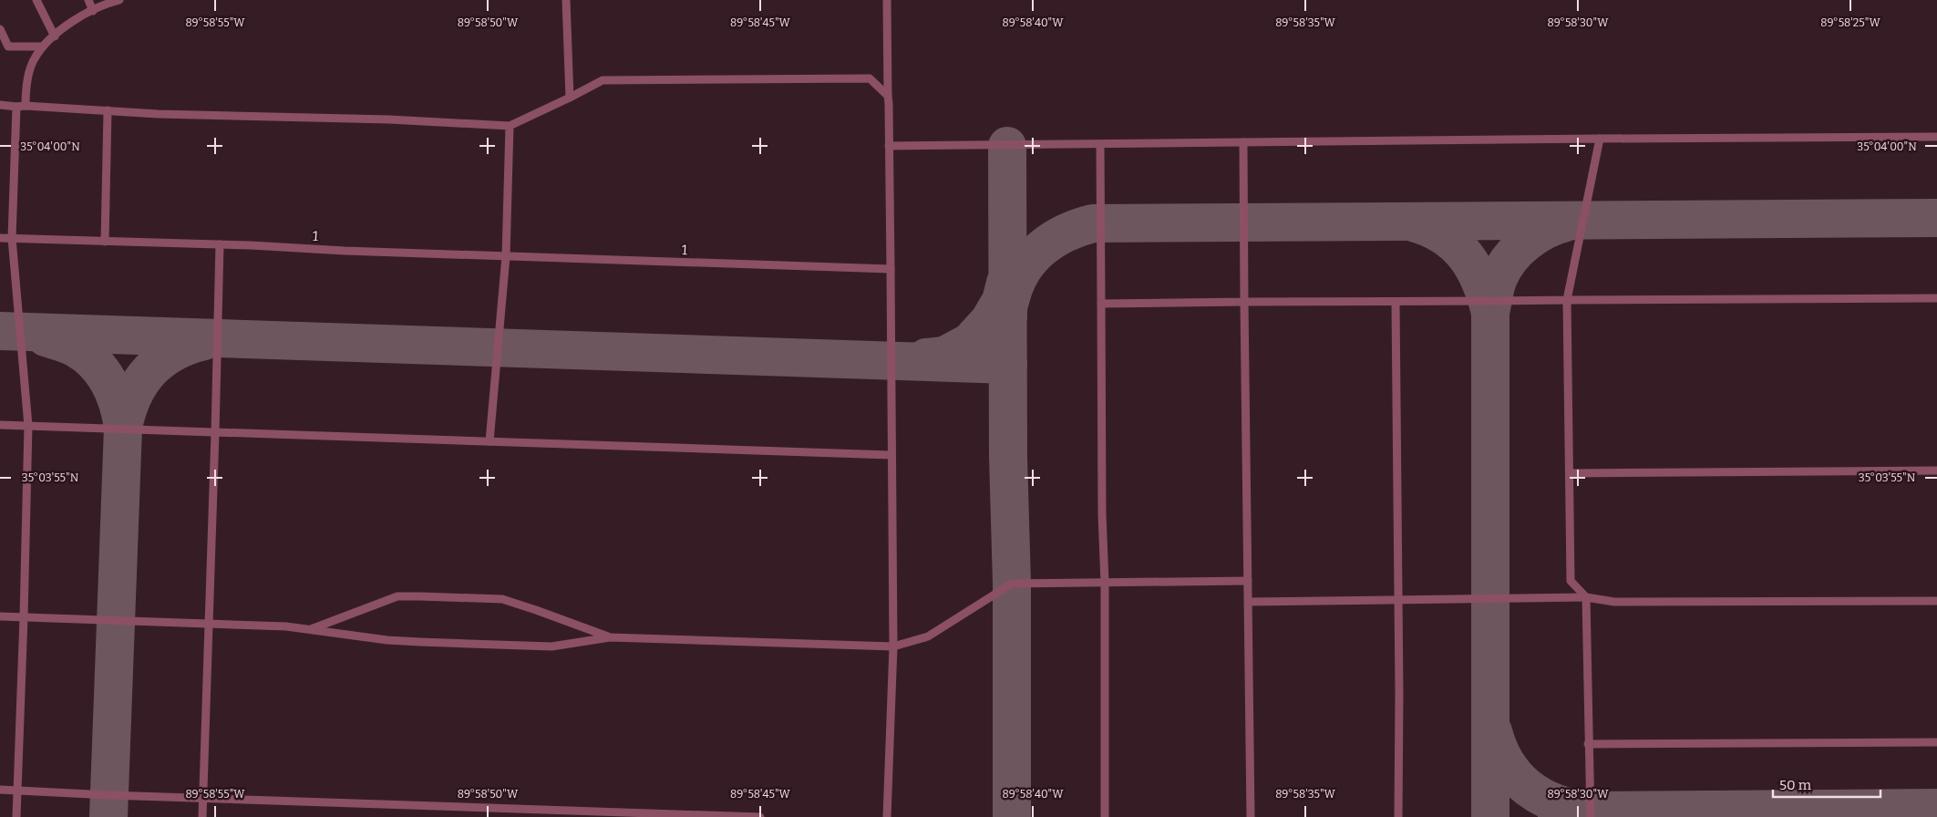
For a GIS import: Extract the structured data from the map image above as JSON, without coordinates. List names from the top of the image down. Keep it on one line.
{"streets":{"lane":["1"]},"scale_bar":"50 m","coordinates":["89°58'55\"W","89°58'50\"W","89°58'45\"W","89°58'40\"W","89°58'35\"W","89°58'30\"W","89°58'25\"W","35°04'00\"N","35°03'55\"N"]}
